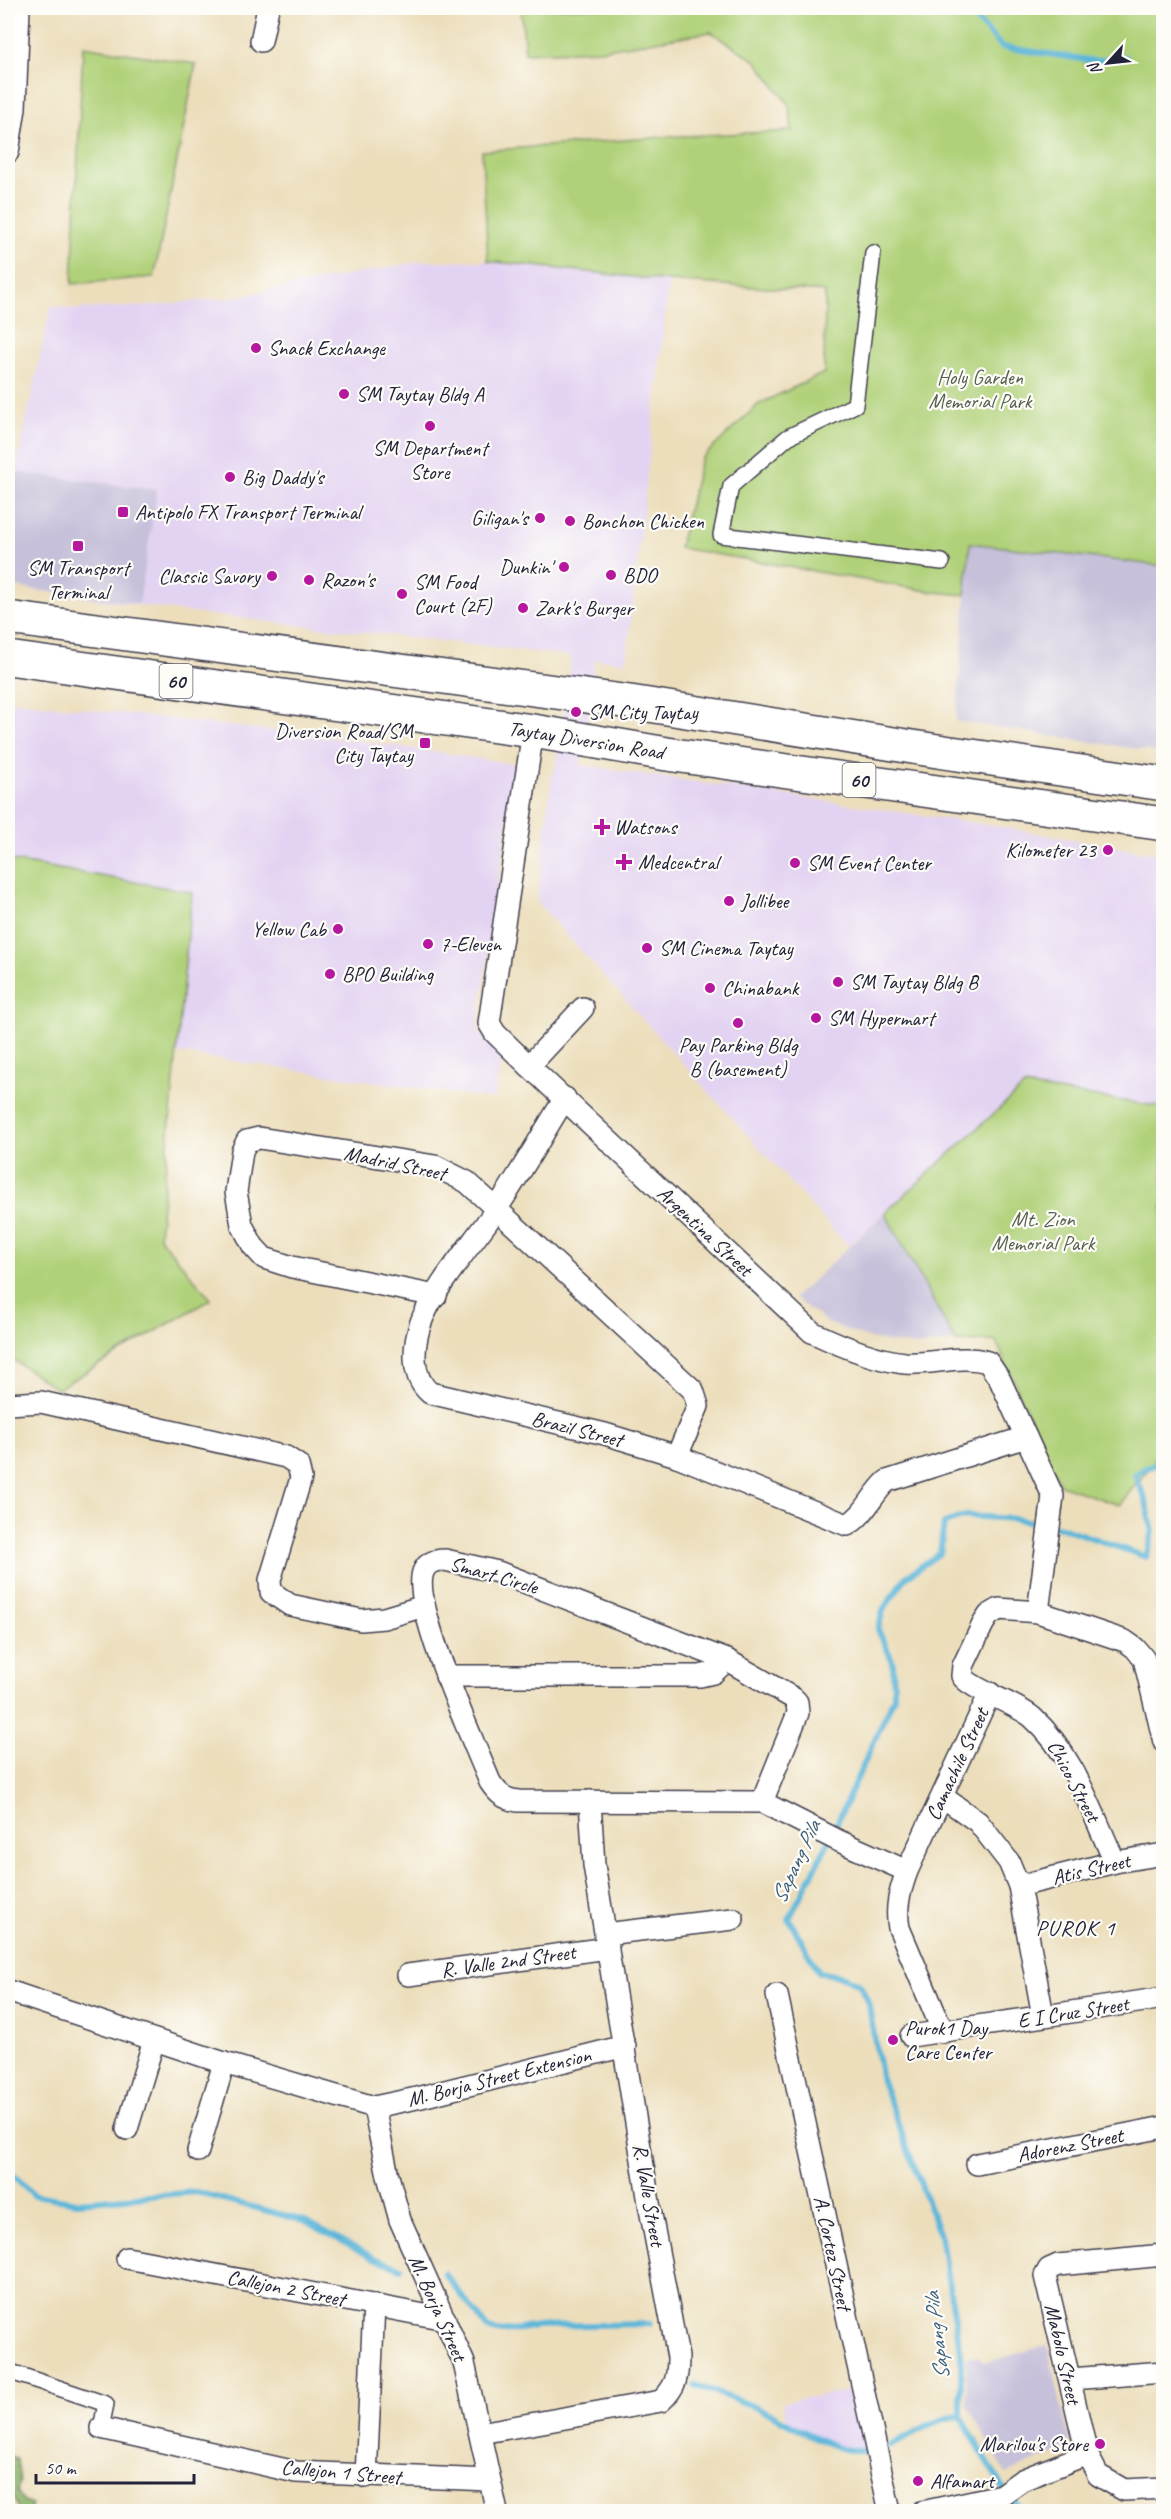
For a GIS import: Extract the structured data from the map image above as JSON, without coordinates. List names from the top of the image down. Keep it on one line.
{"streets":{"main road":["60","Taytay Diversion Road"],"street":["Madrid Street","Argentina Street","Brazil Street","Smart Circle","Camachile Street","Chico Street","Atis Street","R. Valle 2nd Street","E I Cruz Street","M. Borja Street Extension","Adorenz Street","R. Valle Street","A. Cortez Street","Callejon 2 Street","M. Borja Street","Mabolo Street","Callejon 1 Street"]},"crossings":[["Taytay Diversion Road","Argentina Street"],["Madrid Street","Brazil Street"],["Argentina Street","Brazil Street"],["Argentina Street","Camachile Street"],["Smart Circle","R. Valle Street"],["Camachile Street","Chico Street"],["Camachile Street","E I Cruz Street"],["Chico Street","Atis Street"],["R. Valle 2nd Street","R. Valle Street"],["M. Borja Street Extension","R. Valle Street"],["M. Borja Street Extension","M. Borja Street"],["R. Valle Street","M. Borja Street"],["Callejon 2 Street","M. Borja Street"],["M. Borja Street","Callejon 1 Street"]],"districts":["PUROK 1"],"water":["Sapang Pila"],"parks":["Holy Garden Memorial Park","Mt. Zion Memorial Park"],"places":{"other":["Snack Exchange","SM Taytay Bldg A","SM Department Store","Big Daddy's","Giligan's","Bonchon Chicken","Dunkin'","BDO","Classic Savory","Razon's","SM Food Court (2F)","Zark's Burger","SM City Taytay","Kilometer 23","SM Event Center","Jollibee","Yellow Cab","7-Eleven","SM Cinema Taytay","BPO Building","SM Taytay Bldg B","Chinabank","SM Hypermart","Pay Parking Bldg B (basement)","Purok1 Day Care Center","Marilou's Store","Alfamart"],"transit":["Antipolo FX Transport Terminal","SM Transport Terminal","Diversion Road/SM City Taytay"],"health":["Watsons","Medcentral"]},"scale_bar":"50 m","north":"bottom left"}
